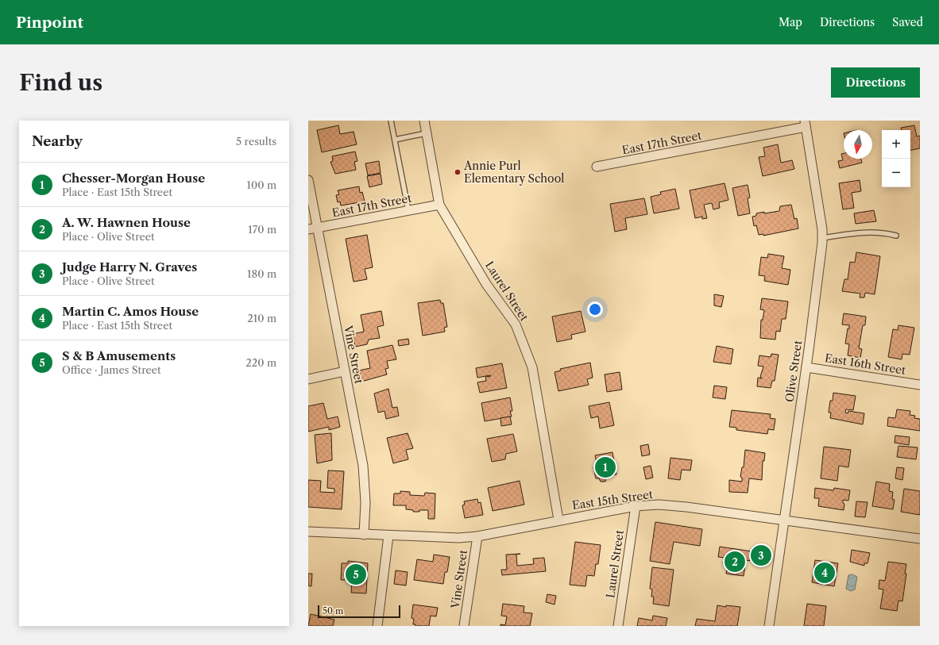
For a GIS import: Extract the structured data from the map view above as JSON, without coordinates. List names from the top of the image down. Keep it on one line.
{"streets":{"street":["East 17th Street","Laurel Street","Vine Street","East 16th Street","Olive Street","East 15th Street"]},"crossings":[["East 17th Street","Laurel Street"],["East 17th Street","Vine Street"],["East 17th Street","Olive Street"],["Laurel Street","East 15th Street"],["Vine Street","East 15th Street"],["East 16th Street","Olive Street"],["Olive Street","East 15th Street"]],"places":["Annie Purl Elementary School"],"scale_bar":"50 m","north":"bottom","page":{"header":"Pinpoint","nav":["Map","Directions","Saved"],"buttons":"Directions","title":"Find us","heading":["Nearby","5 results"],"map_buttons":["+","−"],"list":[{"mark":"1","name":"Chesser-Morgan House","note":"Place · East 15th Street","value":"100 m"},{"mark":"2","name":"A. W. Hawnen House","note":"Place · Olive Street","value":"170 m"},{"mark":"3","name":"Judge Harry N. Graves","note":"Place · Olive Street","value":"180 m"},{"mark":"4","name":"Martin C. Amos House","note":"Place · East 15th Street","value":"210 m"},{"mark":"5","name":"S & B Amusements","note":"Office · James Street","value":"220 m"}],"pins":["1","3","2","4","5"],"scale":"50 m"}}
